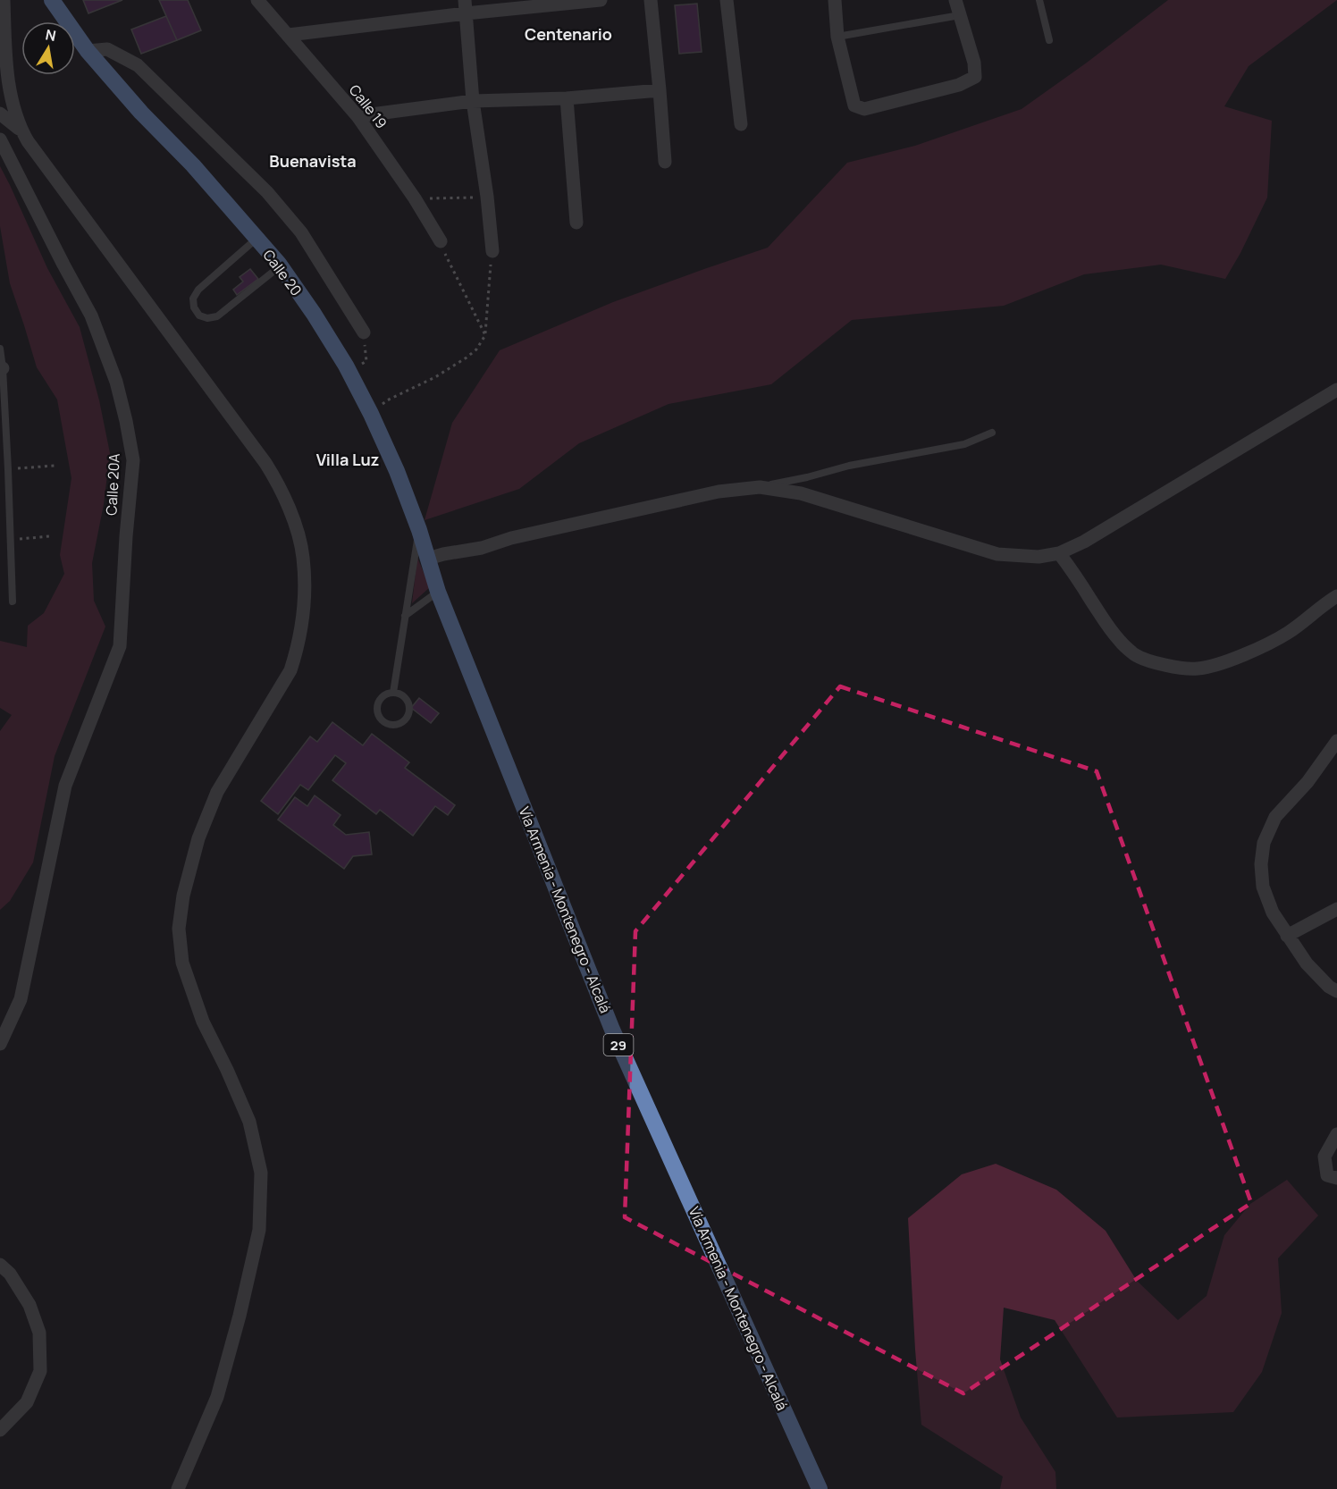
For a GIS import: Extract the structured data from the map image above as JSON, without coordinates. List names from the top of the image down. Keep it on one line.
{"streets":{"main road":["Calle 20","Vía Armenia - Montenegro - Alcalá","29"],"street":["Calle 19","Calle 20A"]},"crossings":[["Calle 20","Vía Armenia - Montenegro - Alcalá"]],"districts":["Centenario","Buenavista","Villa Luz"],"north":"top"}
